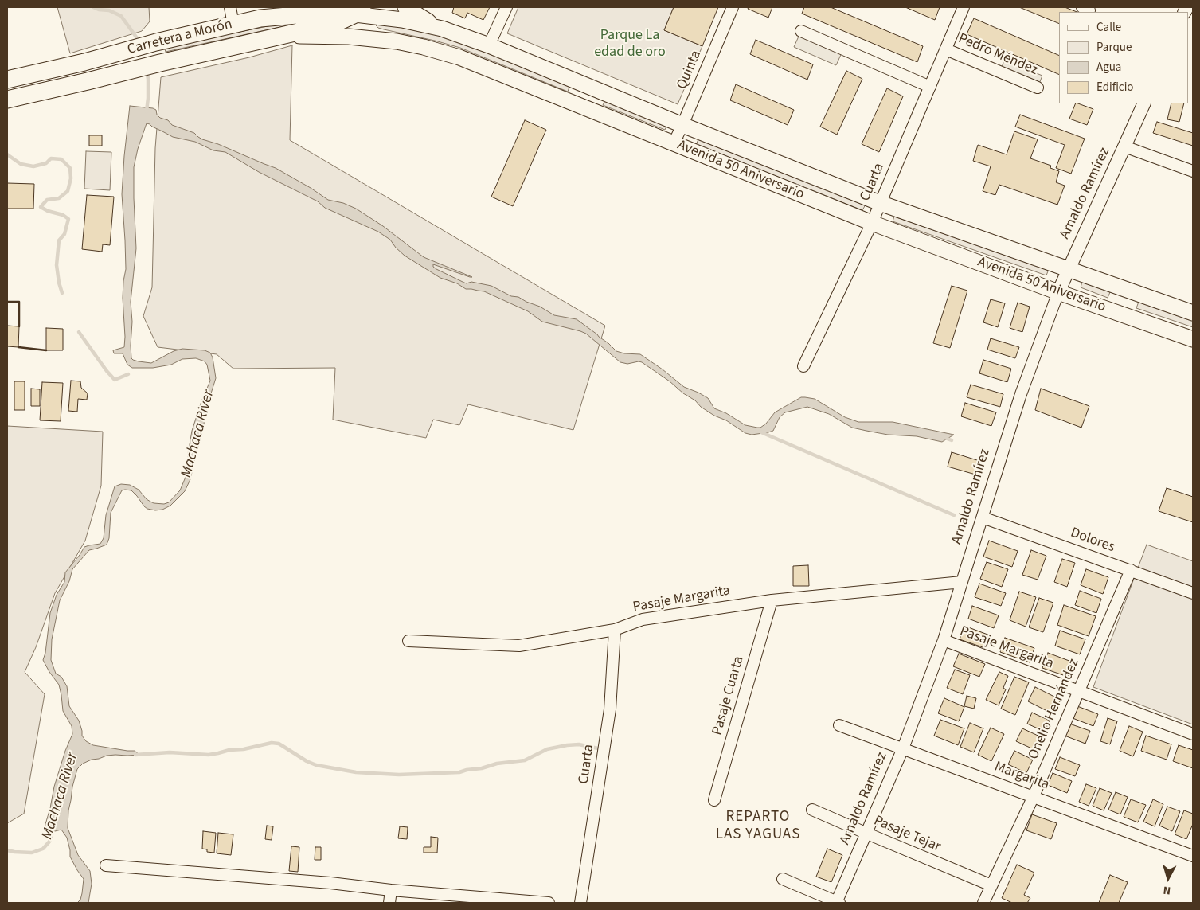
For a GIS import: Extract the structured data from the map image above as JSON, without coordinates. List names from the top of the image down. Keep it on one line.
{"streets":{"main road":["Carretera a Morón","Avenida 50 Aniversario"],"street":["Pedro Méndez","Quinta","Cuarta","Arnaldo Ramírez","Dolores","Pasaje Margarita","Pasaje Cuarta","Onelio Hernández","Margarita","Pasaje Tejar"]},"crossings":[["Carretera a Morón","Avenida 50 Aniversario"],["Pedro Méndez","Cuarta"],["Quinta","Avenida 50 Aniversario"],["Avenida 50 Aniversario","Cuarta"],["Avenida 50 Aniversario","Arnaldo Ramírez"],["Cuarta","Pasaje Margarita"],["Arnaldo Ramírez","Dolores"],["Arnaldo Ramírez","Pasaje Margarita"],["Arnaldo Ramírez","Margarita"],["Arnaldo Ramírez","Pasaje Tejar"],["Dolores","Onelio Hernández"],["Pasaje Margarita","Pasaje Cuarta"],["Pasaje Margarita","Onelio Hernández"],["Onelio Hernández","Margarita"],["Onelio Hernández","Pasaje Tejar"]],"districts":["REPARTO LAS YAGUAS"],"water":["Machaca River"],"parks":["Parque La edad de oro"],"legend":["Calle","Parque","Agua","Edificio"],"north":"bottom"}
